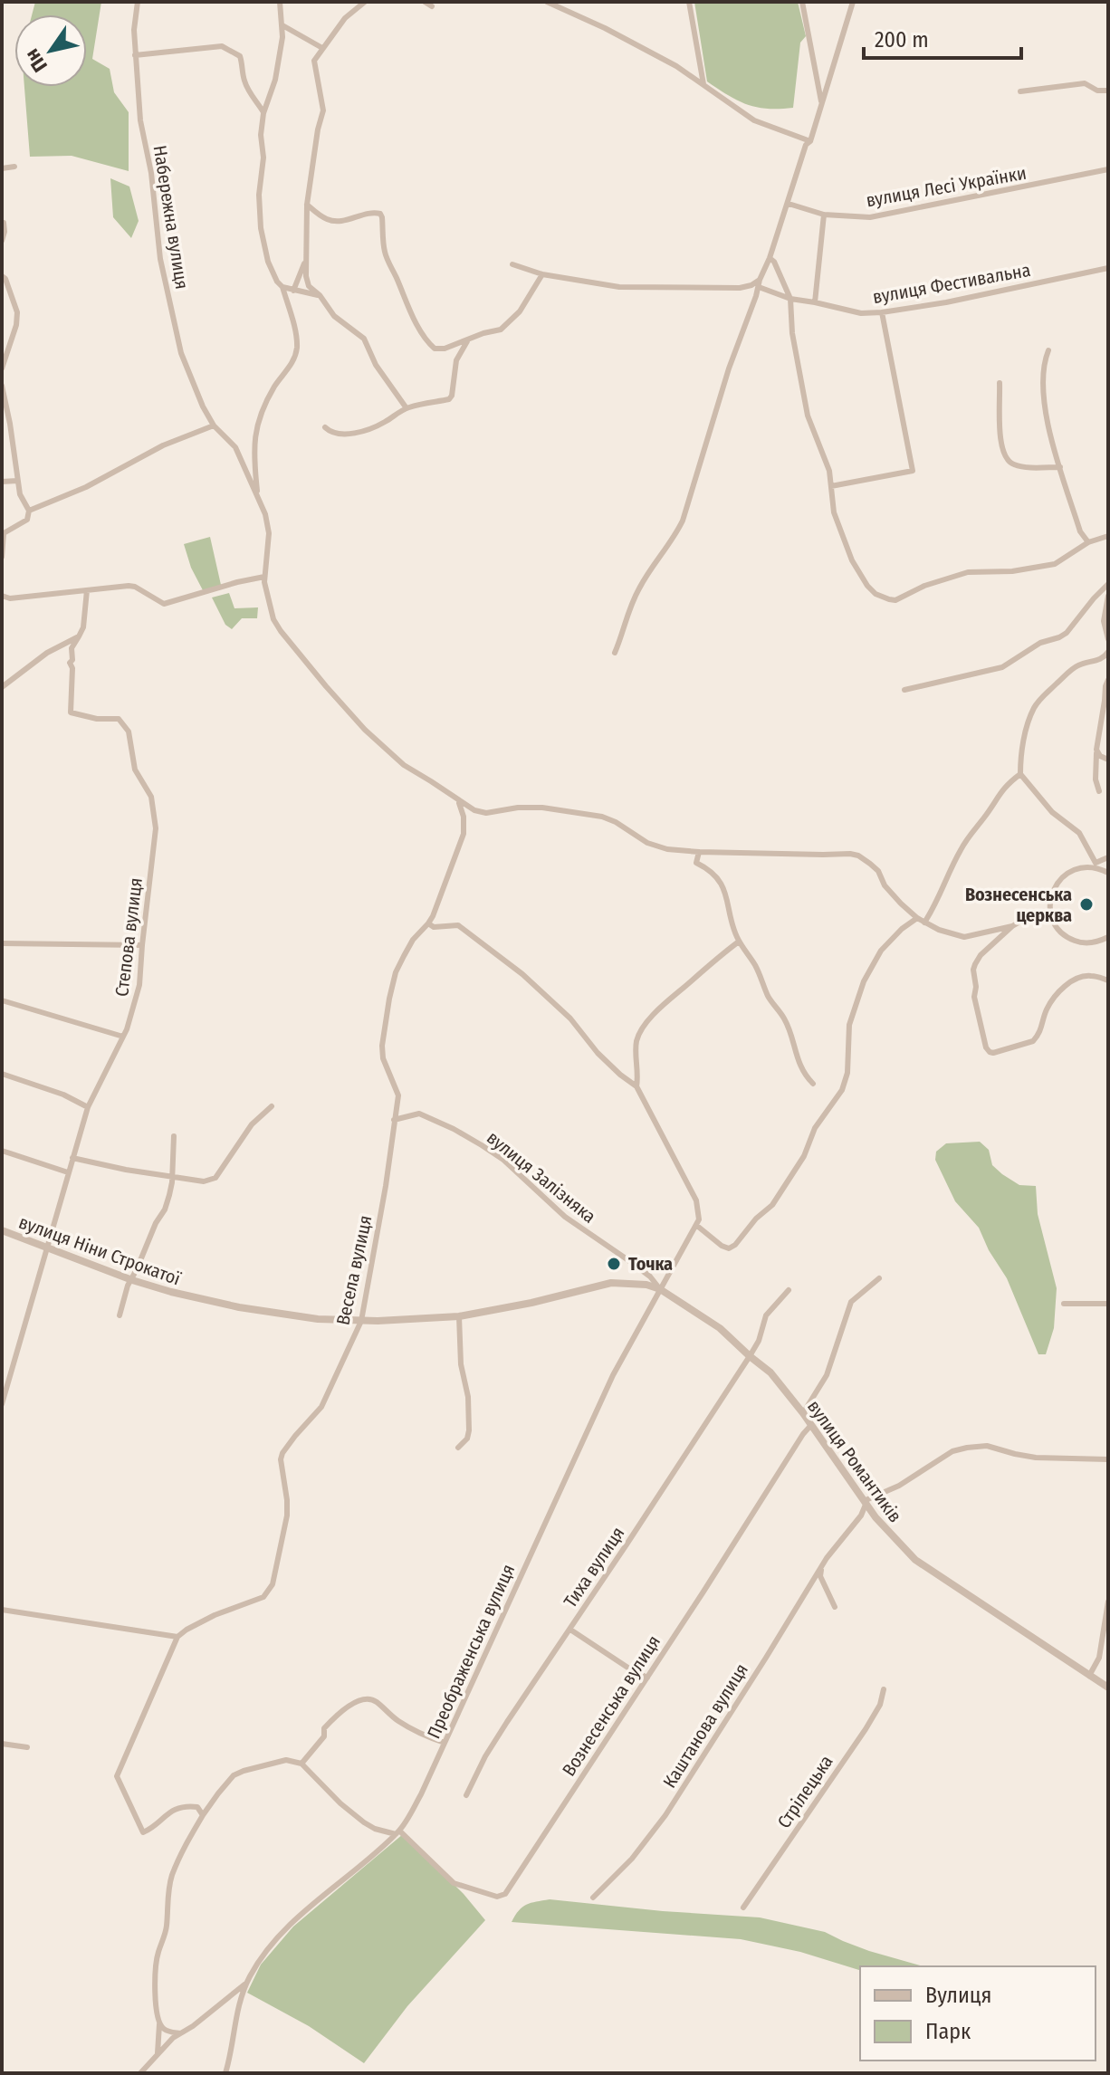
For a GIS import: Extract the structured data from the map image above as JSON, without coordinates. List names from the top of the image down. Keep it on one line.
{"streets":{"street":["вулиця Лесі Українки","Набережна вулиця","вулиця Фестивальна","Степова вулиця","вулиця Залізняка","вулиця Ніни Строкатої","Весела вулиця","вулиця Романтиків","Тиха вулиця","Преображенська вулиця","Вознесенська вулиця","Каштанова вулиця","Стрілецька"]},"crossings":[["Набережна вулиця","Весела вулиця"],["Степова вулиця","вулиця Ніни Строкатої"],["вулиця Залізняка","вулиця Ніни Строкатої"],["вулиця Залізняка","Весела вулиця"],["вулиця Залізняка","вулиця Романтиків"],["вулиця Залізняка","Преображенська вулиця"],["вулиця Ніни Строкатої","Весела вулиця"],["вулиця Ніни Строкатої","вулиця Романтиків"],["вулиця Ніни Строкатої","Преображенська вулиця"],["вулиця Романтиків","Тиха вулиця"],["вулиця Романтиків","Преображенська вулиця"],["вулиця Романтиків","Вознесенська вулиця"],["вулиця Романтиків","Каштанова вулиця"],["Преображенська вулиця","Вознесенська вулиця"]],"places":["Вознесенська церква","Точка"],"legend":["Вулиця","Парк"],"scale_bar":"200 m","north":"bottom left"}
